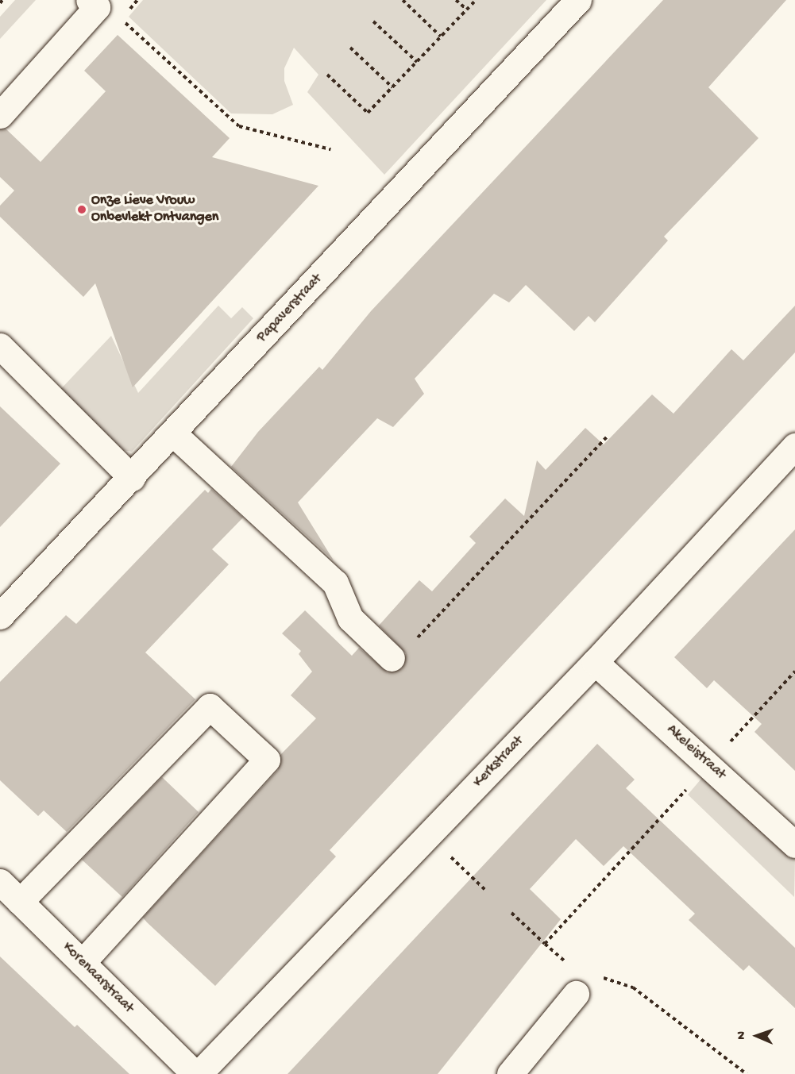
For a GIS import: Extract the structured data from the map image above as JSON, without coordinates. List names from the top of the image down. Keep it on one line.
{"streets":{"street":["Papaverstraat","Akeleistraat","Kerkstraat","Korenaarstraat"]},"crossings":[["Akeleistraat","Kerkstraat"]],"places":["Onze Lieve Vrouw Onbevlekt Ontvangen"],"north":"left"}
